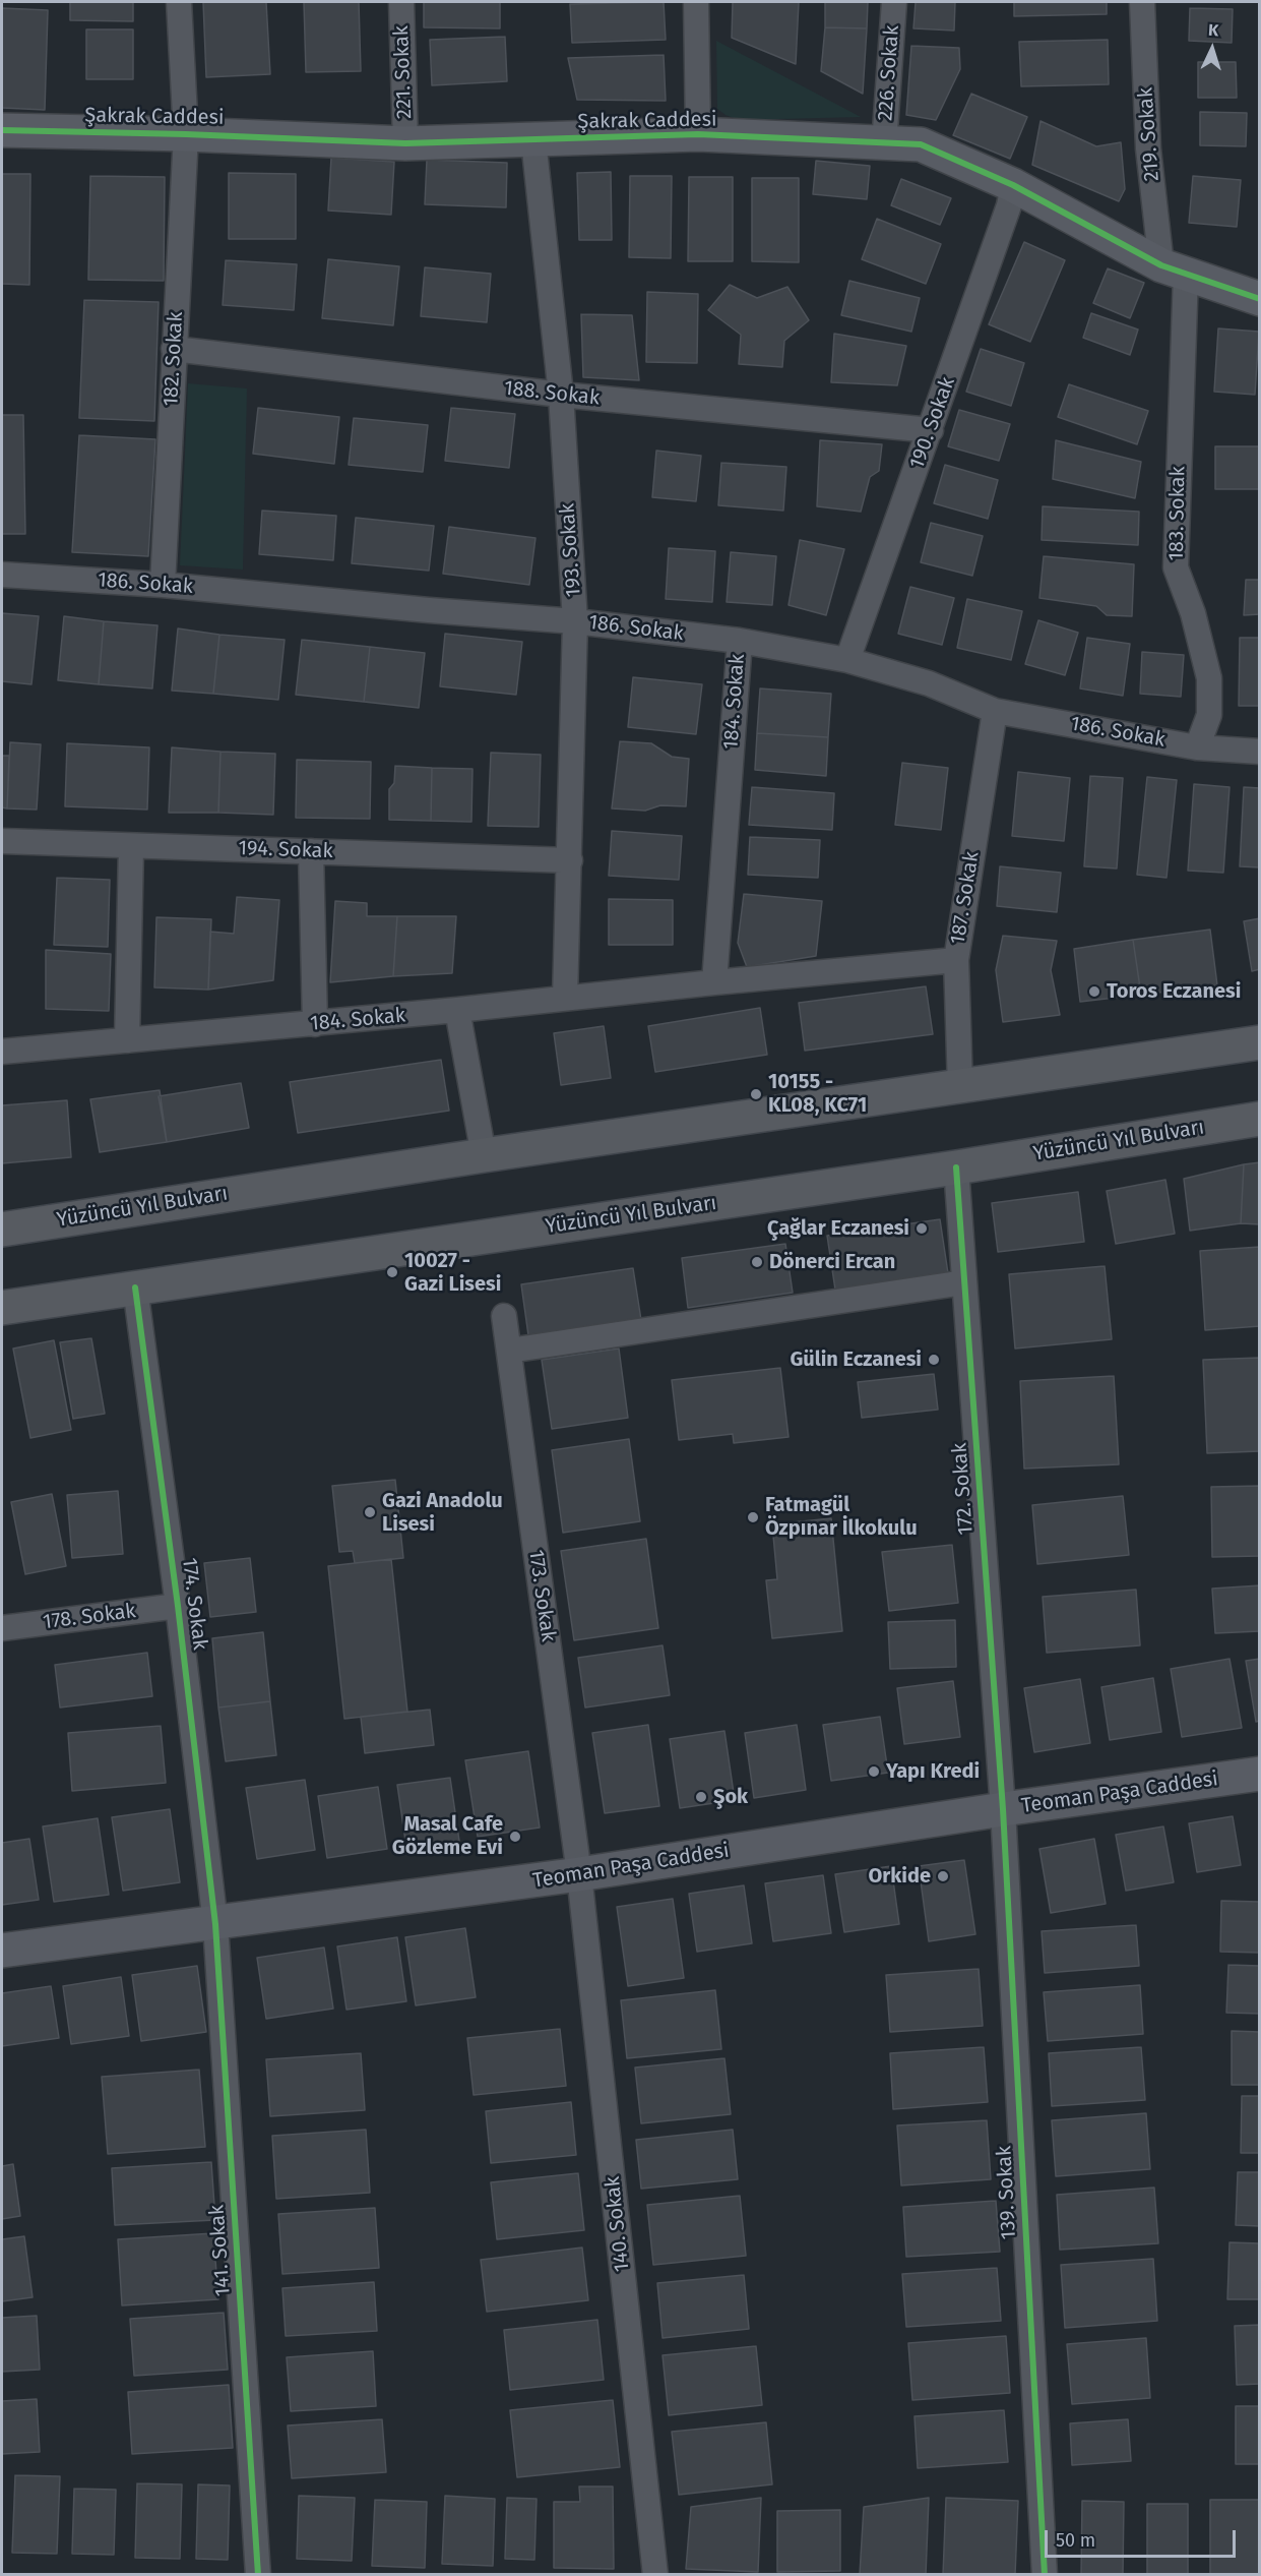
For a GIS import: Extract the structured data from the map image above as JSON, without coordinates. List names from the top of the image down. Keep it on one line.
{"streets":{"main road":["Yüzüncü Yıl Bulvarı"],"street":["221. Sokak","226. Sokak","Şakrak Caddesi","219. Sokak","182. Sokak","188. Sokak","190. Sokak","183. Sokak","193. Sokak","186. Sokak","184. Sokak","194. Sokak","187. Sokak","172. Sokak","173. Sokak","174. Sokak","178. Sokak","Teoman Paşa Caddesi","139. Sokak","140. Sokak","141. Sokak"]},"crossings":[["221. Sokak","Şakrak Caddesi"],["226. Sokak","Şakrak Caddesi"],["Şakrak Caddesi","219. Sokak"],["Şakrak Caddesi","182. Sokak"],["Şakrak Caddesi","190. Sokak"],["Şakrak Caddesi","183. Sokak"],["Şakrak Caddesi","193. Sokak"],["219. Sokak","183. Sokak"],["182. Sokak","188. Sokak"],["182. Sokak","186. Sokak"],["188. Sokak","190. Sokak"],["188. Sokak","193. Sokak"],["190. Sokak","186. Sokak"],["183. Sokak","186. Sokak"],["193. Sokak","186. Sokak"],["193. Sokak","184. Sokak"],["193. Sokak","194. Sokak"],["186. Sokak","184. Sokak"],["186. Sokak","187. Sokak"],["184. Sokak","187. Sokak"],["187. Sokak","Yüzüncü Yıl Bulvarı"],["Yüzüncü Yıl Bulvarı","172. Sokak"],["Yüzüncü Yıl Bulvarı","174. Sokak"],["172. Sokak","Teoman Paşa Caddesi"],["172. Sokak","139. Sokak"],["173. Sokak","Teoman Paşa Caddesi"],["173. Sokak","140. Sokak"],["174. Sokak","178. Sokak"],["174. Sokak","Teoman Paşa Caddesi"],["174. Sokak","141. Sokak"],["Teoman Paşa Caddesi","139. Sokak"],["Teoman Paşa Caddesi","140. Sokak"],["Teoman Paşa Caddesi","141. Sokak"]],"places":["Toros Eczanesi","10155 - KL08, KC71","Çağlar Eczanesi","Dönerci Ercan","10027 - Gazi Lisesi","Gülin Eczanesi","Gazi Anadolu Lisesi","Fatmagül Özpınar İlkokulu","Yapı Kredi","Şok","Masal Cafe Gözleme Evi","Orkide"],"scale_bar":"50 m","north":"top"}
